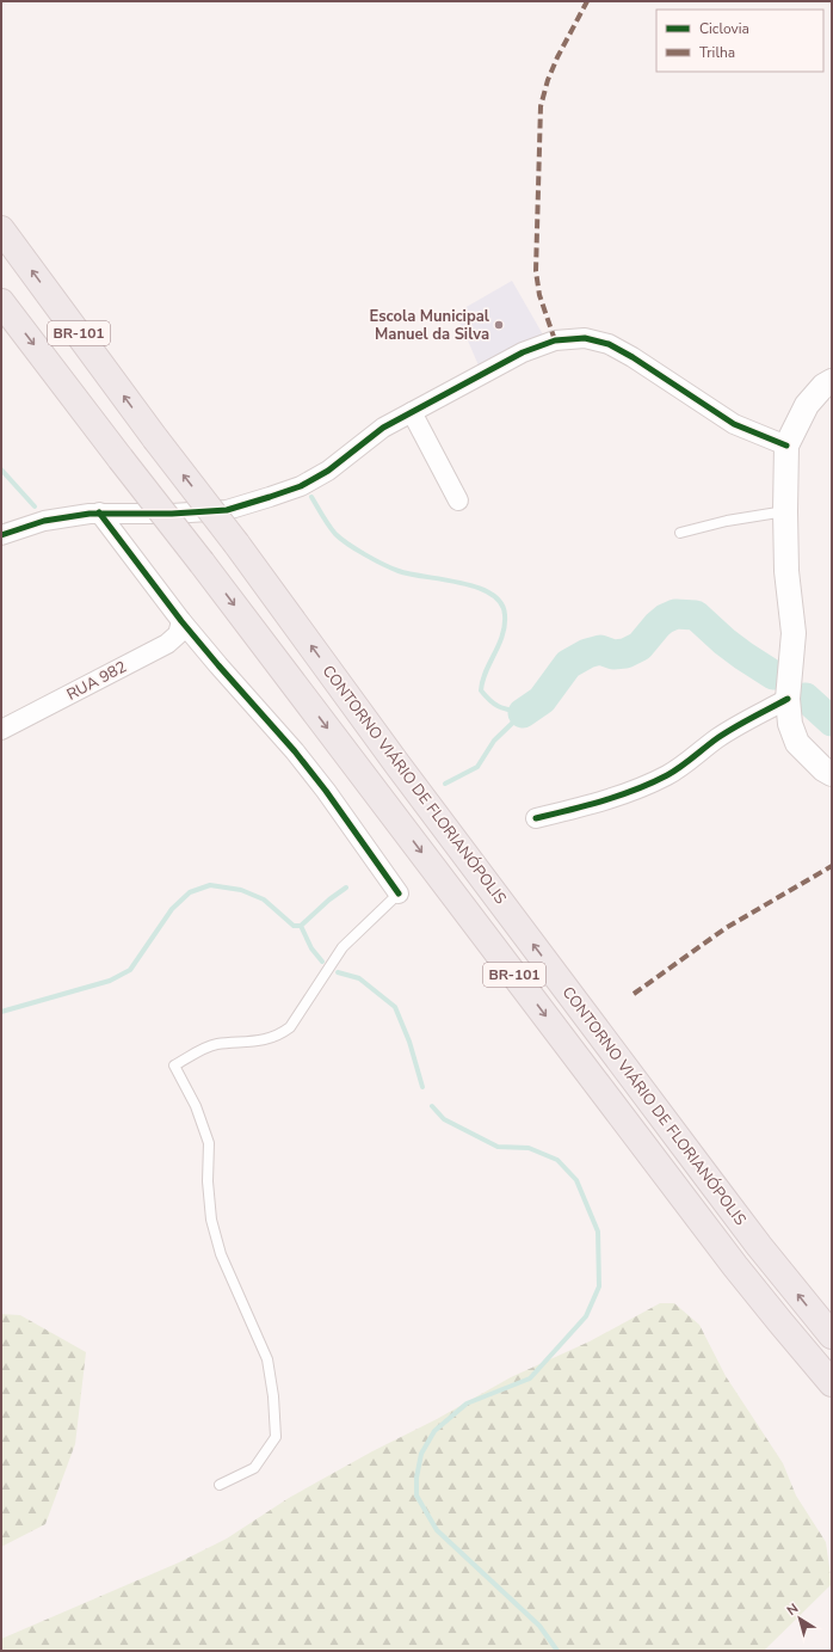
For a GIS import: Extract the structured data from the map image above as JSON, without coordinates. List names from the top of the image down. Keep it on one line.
{"streets":{"highway":["BR-101","CONTORNO VIÁRIO DE FLORIANÓPOLIS"],"street":["RUA 982"]},"places":["Escola Municipal Manuel da Silva"],"legend":["Ciclovia","Trilha"],"north":"top left"}
